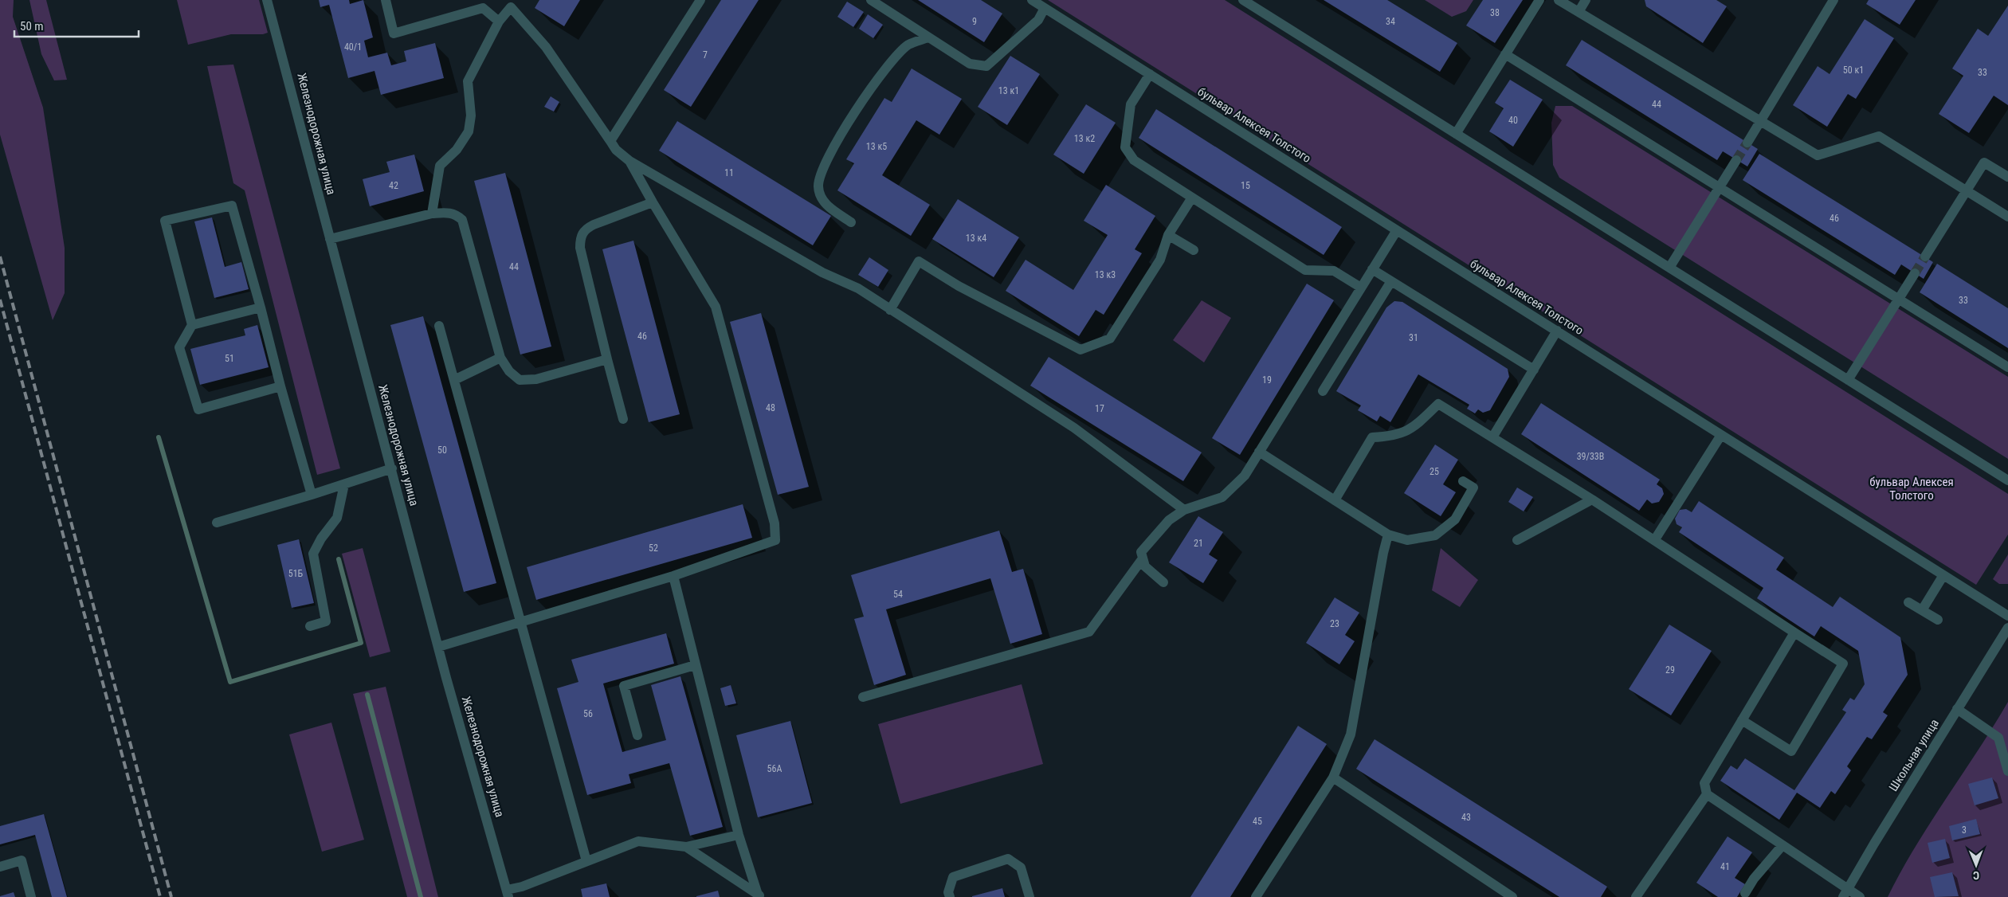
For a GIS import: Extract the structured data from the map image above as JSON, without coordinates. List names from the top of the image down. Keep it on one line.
{"streets":{"street":["бульвар Алексея Толстого","Железнодорожная улица","Школьная улица"]},"parks":["бульвар Алексея Толстого"],"house_numbers":["38","9","34","40/1","7","50 к1","33","13 к1","44","40","13 к2","13 к5","11","42","15","46","13 к4","44","13 к3","33","46","31","51","19","48","17","50","39/33В","25","21","52","51Б","54","23","29","56","56А","43","45","3","41"],"scale_bar":"50 m","north":"bottom"}
